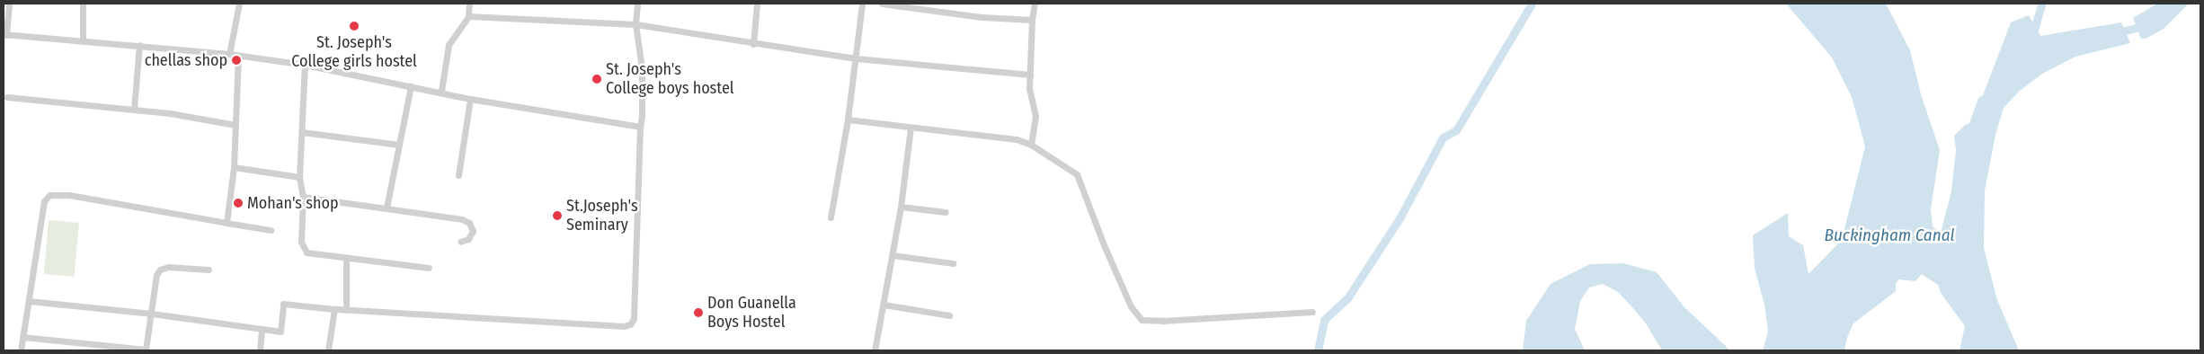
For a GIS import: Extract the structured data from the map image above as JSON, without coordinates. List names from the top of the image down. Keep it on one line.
{"water":["Buckingham Canal"],"places":["St. Joseph's College girls hostel","chellas shop","St. Joseph's College boys hostel","Mohan's shop","St.Joseph's Seminary","Don Guanella Boys Hostel"]}
